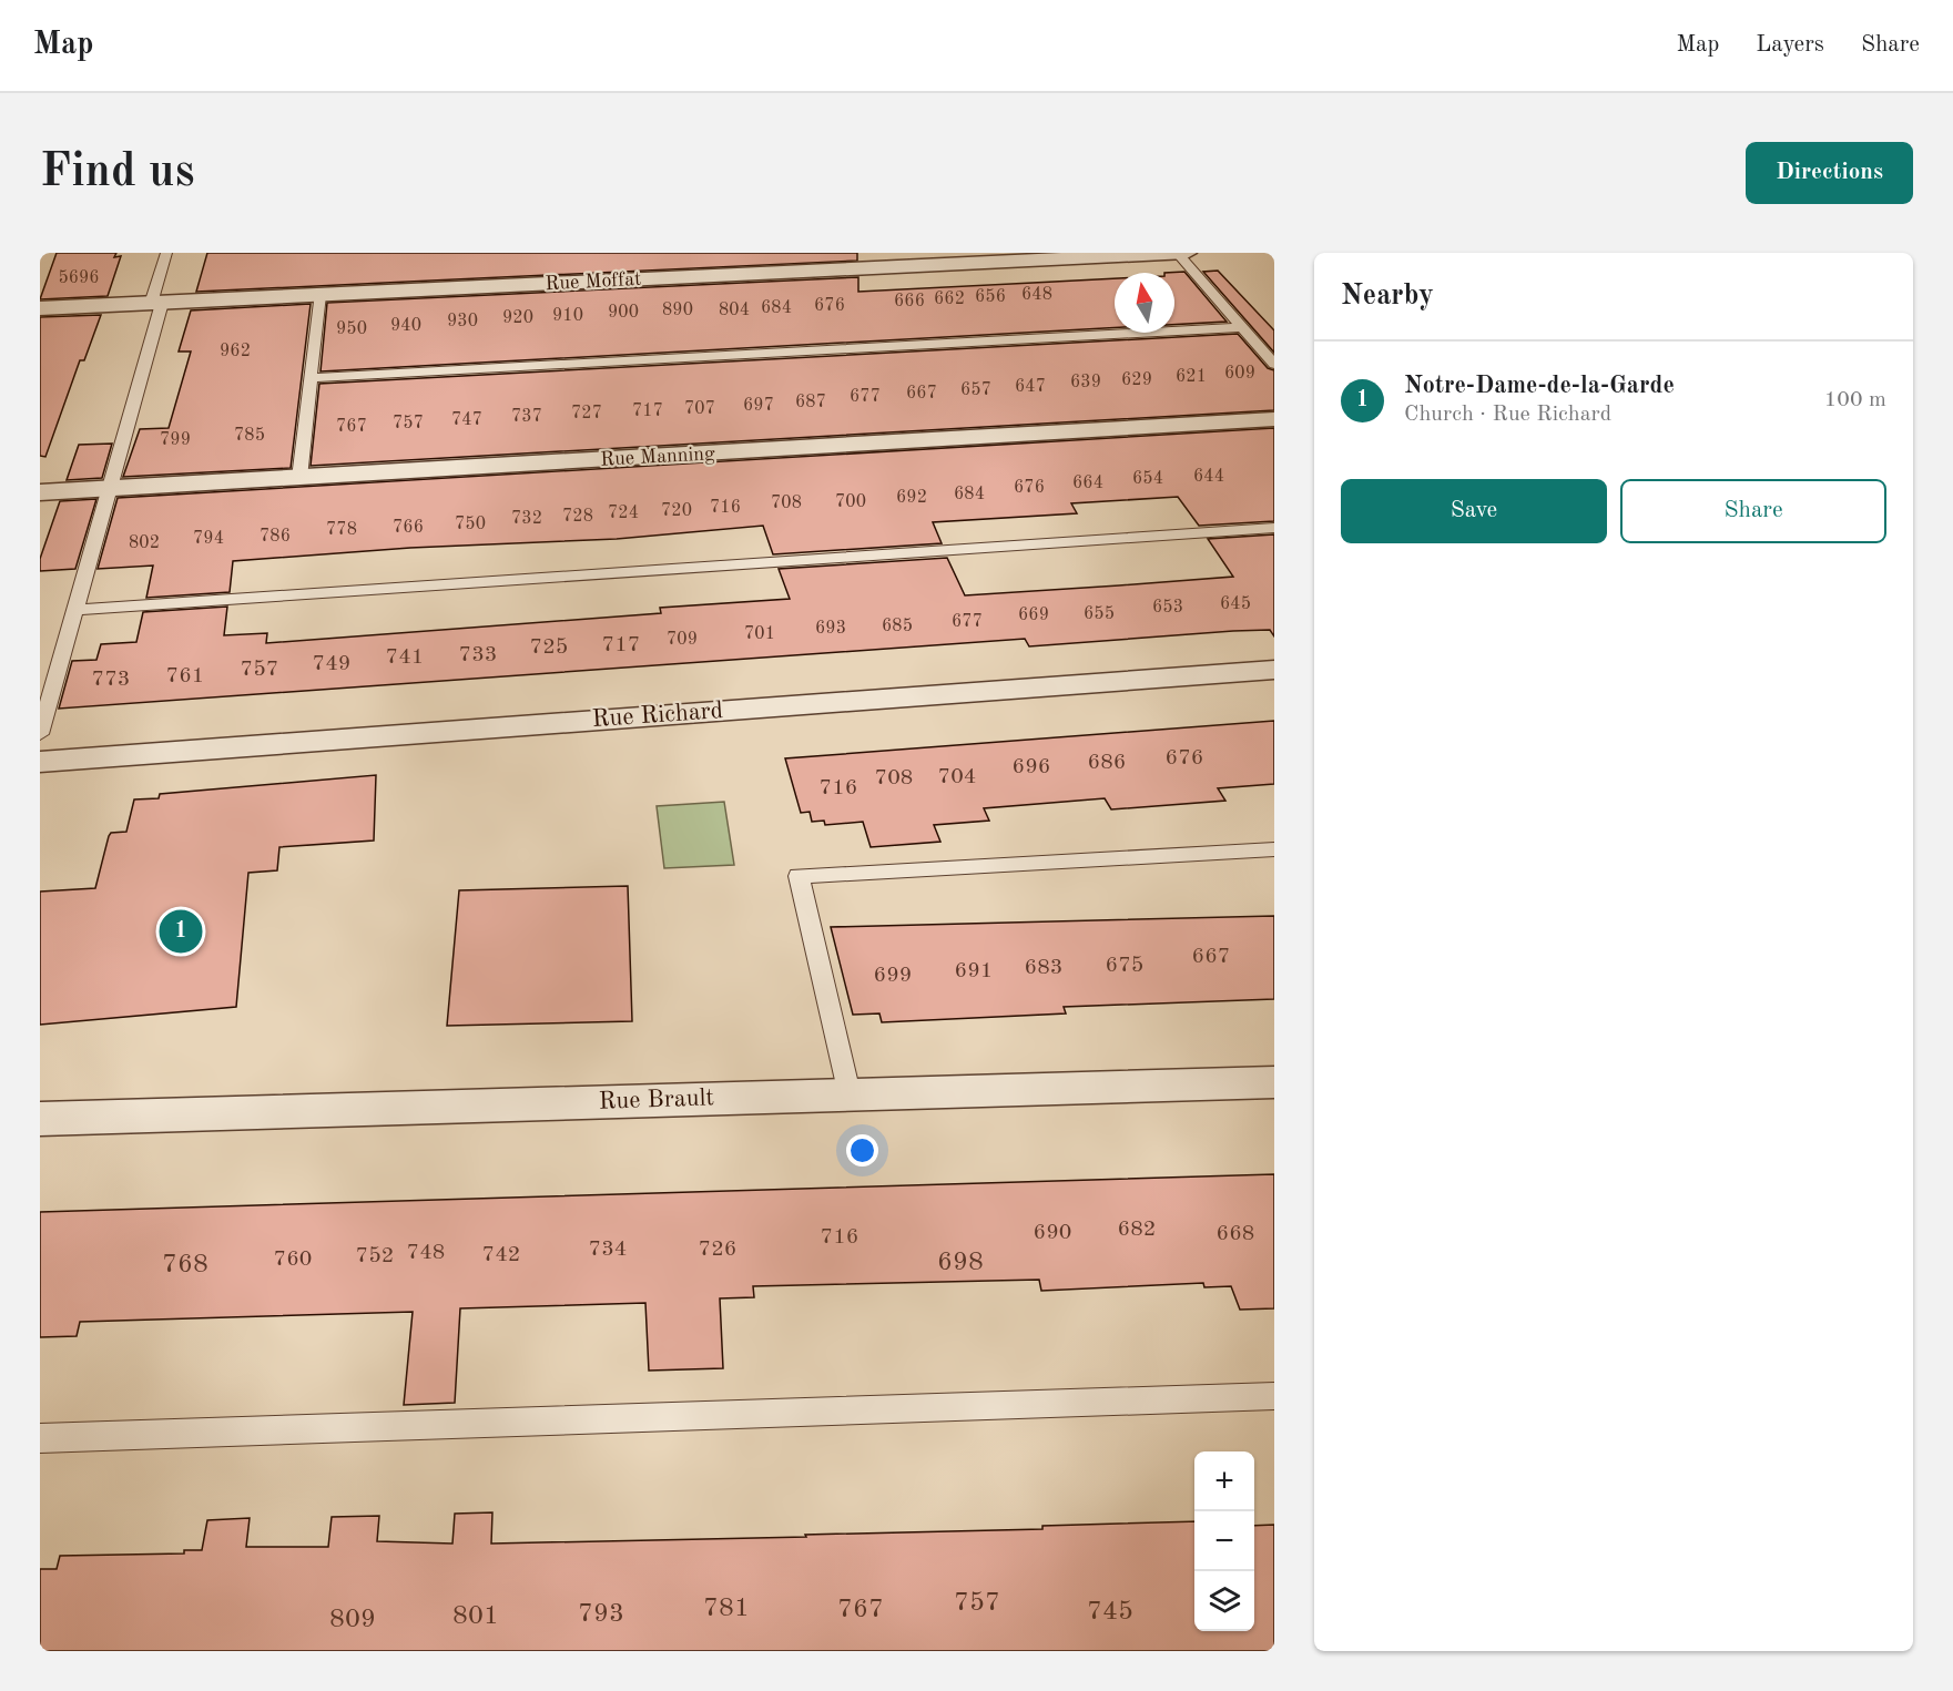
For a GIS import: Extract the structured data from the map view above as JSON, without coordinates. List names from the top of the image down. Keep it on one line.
{"streets":{"street":["Rue Moffat","Rue Manning","Rue Richard","Rue Brault"]},"house_numbers":["5696","648","656","662","666","676","684","890","804","900","910","920","930","940","950","962","609","621","629","639","647","657","667","677","687","697","707","717","727","737","747","757","767","785","799","644","654","664","676","684","692","700","708","716","720","724","728","732","750","766","778","786","794","802","645","653","655","669","677","685","693","701","709","717","725","733","741","749","757","761","773","676","686","696","704","708","716","667","675","683","691","699","682","690","668","716","734","726","748","742","752","760","698","768","757","781","767","745","793","801","809"],"north":"top","page":{"header":"Map","nav":["Map","Layers","Share"],"buttons":["Directions",["Save","Share"]],"title":"Find us","heading":"Nearby","list":[{"mark":"1","name":"Notre-Dame-de-la-Garde","note":"Church · Rue Richard","value":"100 m"}],"pins":"1","map_buttons":["+","−"]}}
